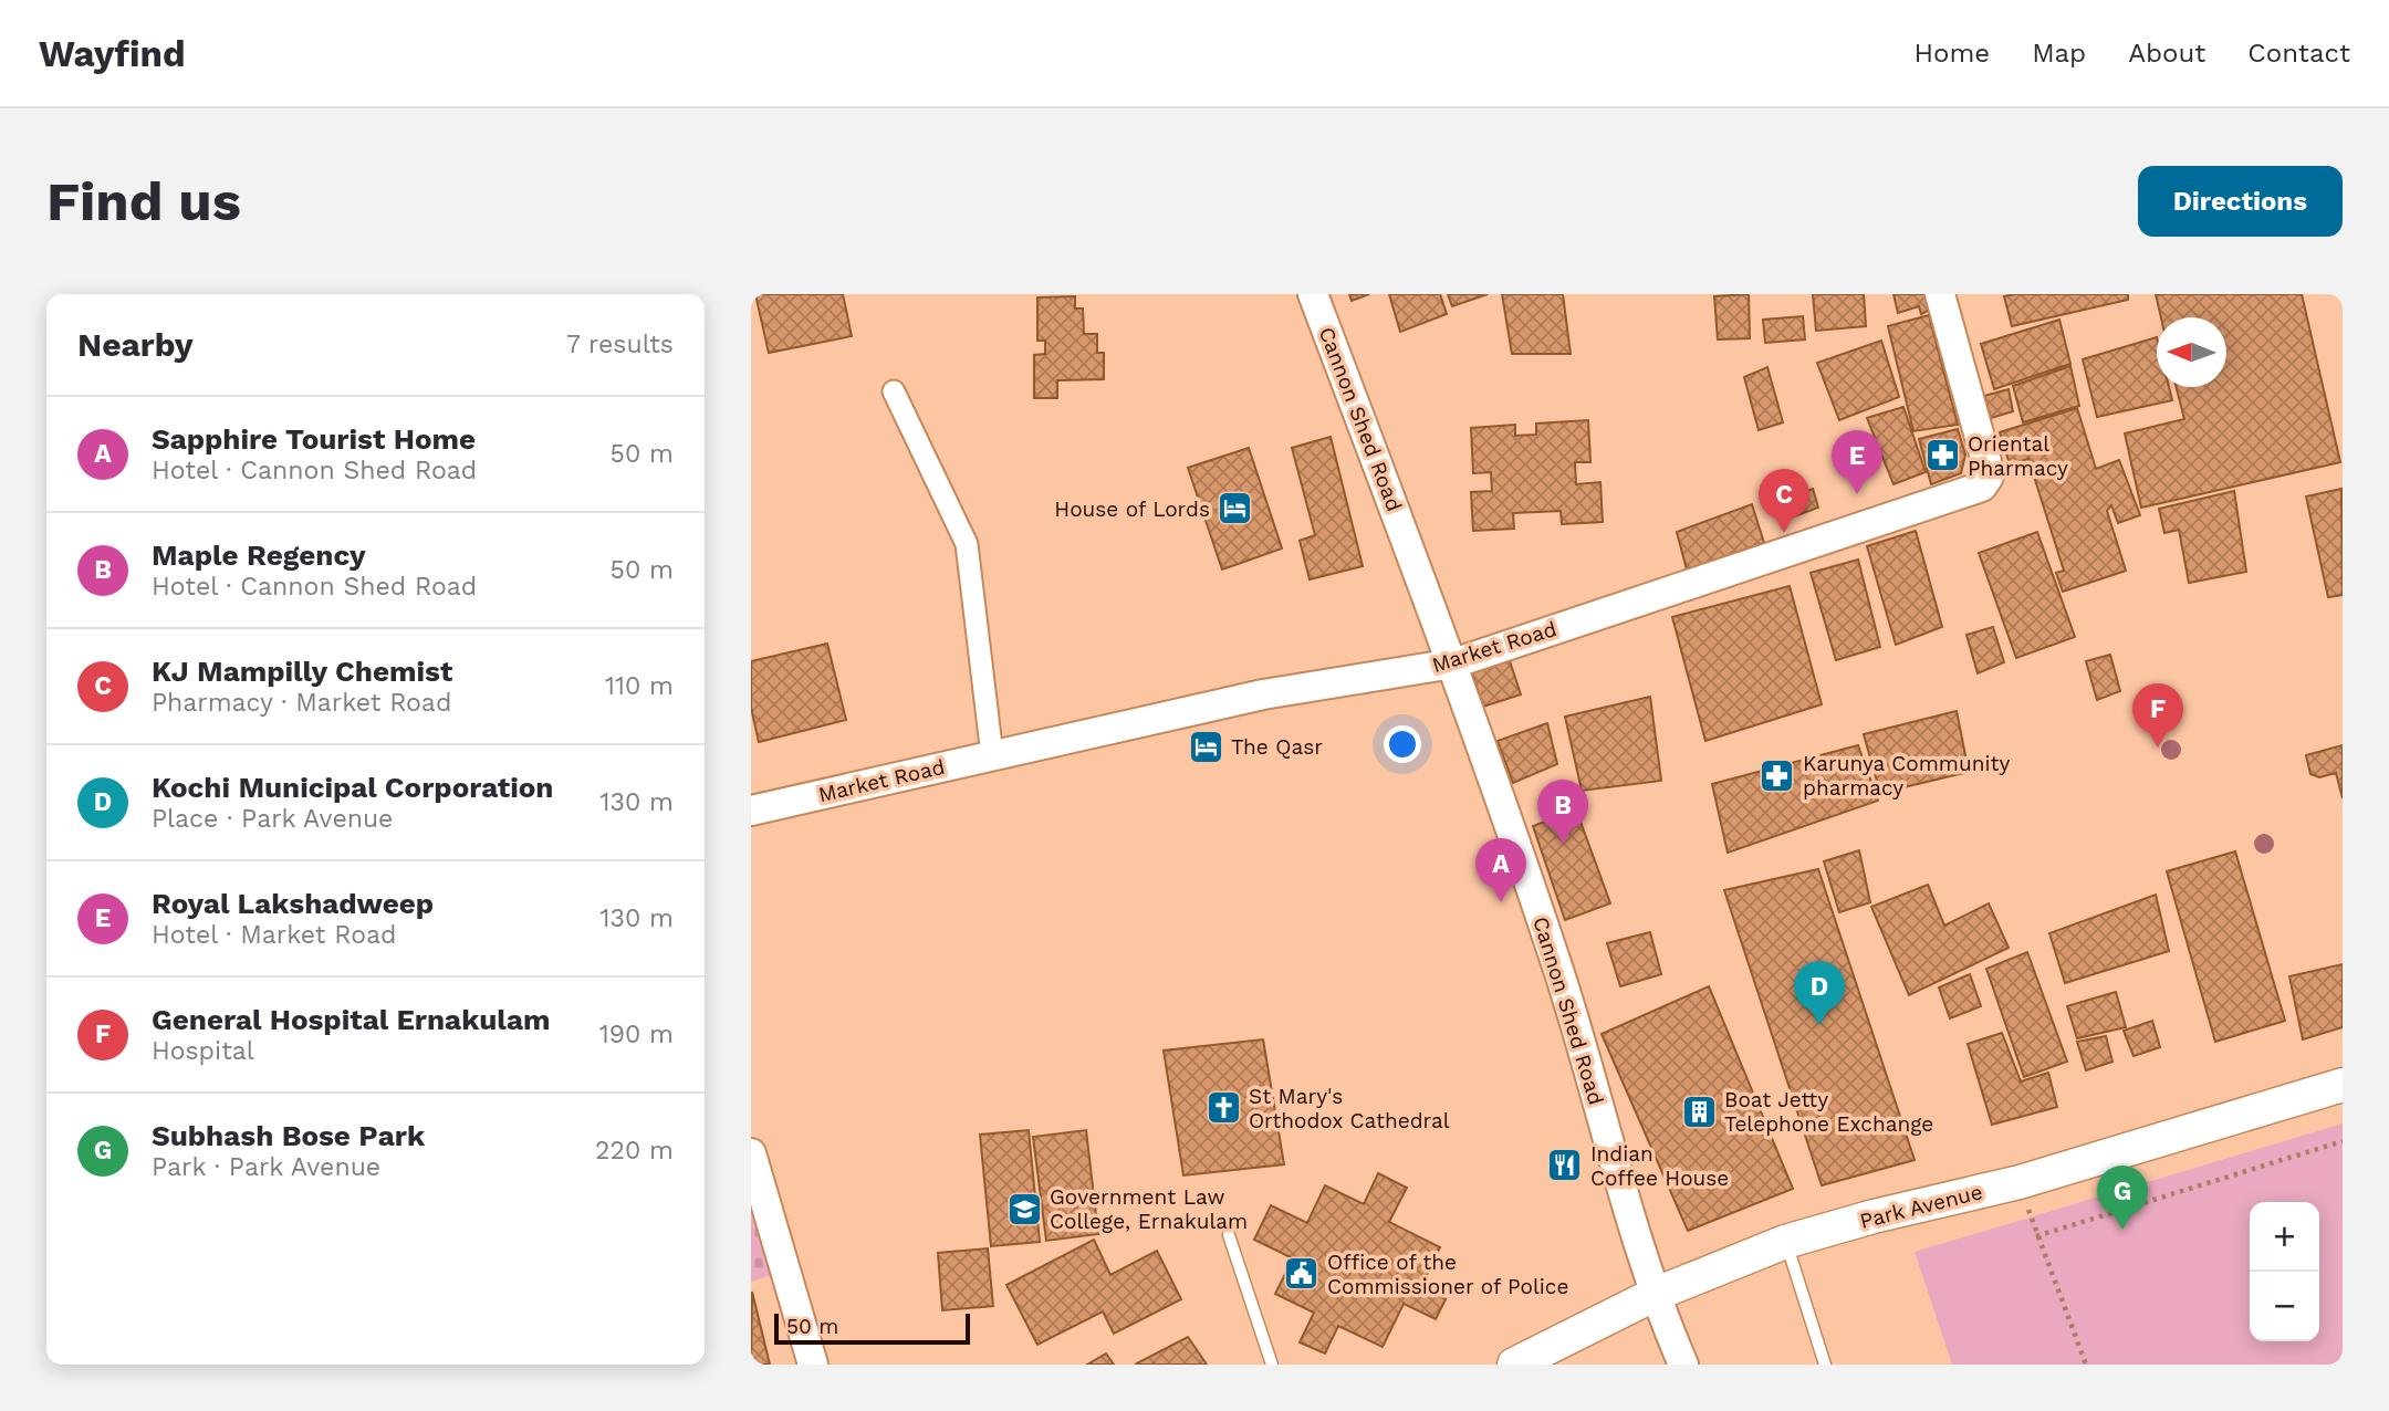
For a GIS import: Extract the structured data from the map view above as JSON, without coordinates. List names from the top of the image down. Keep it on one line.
{"streets":{"main road":["Park Avenue"],"street":["Cannon Shed Road","Market Road"]},"crossings":[["Cannon Shed Road","Market Road"],["Cannon Shed Road","Park Avenue"]],"places":{"pharmacy":["Oriental Pharmacy","Karunya Community pharmacy"],"hotel":["House of Lords","The Qasr"],"church":["St Mary's Orthodox Cathedral"],"building":["Boat Jetty Telephone Exchange"],"restaurant":["Indian Coffee House"],"school or university":["Government Law College, Ernakulam"],"public building":["Office of the Commissioner of Police"]},"scale_bar":"50 m","north":"left","page":{"header":"Wayfind","nav":["Home","Map","About","Contact"],"buttons":"Directions","title":"Find us","heading":["Nearby","7 results"],"list":[{"mark":"A","name":"Sapphire Tourist Home","note":"Hotel · Cannon Shed Road","value":"50 m"},{"mark":"B","name":"Maple Regency","note":"Hotel · Cannon Shed Road","value":"50 m"},{"mark":"C","name":"KJ Mampilly Chemist","note":"Pharmacy · Market Road","value":"110 m"},{"mark":"D","name":"Kochi Municipal Corporation","note":"Place · Park Avenue","value":"130 m"},{"mark":"E","name":"Royal Lakshadweep","note":"Hotel · Market Road","value":"130 m"},{"mark":"F","name":"General Hospital Ernakulam","note":"Hospital","value":"190 m"},{"mark":"G","name":"Subhash Bose Park","note":"Park · Park Avenue","value":"220 m"}],"pins":["E","C","F","B","A","D","G"],"map_buttons":["+","−"],"scale":"50 m"}}
